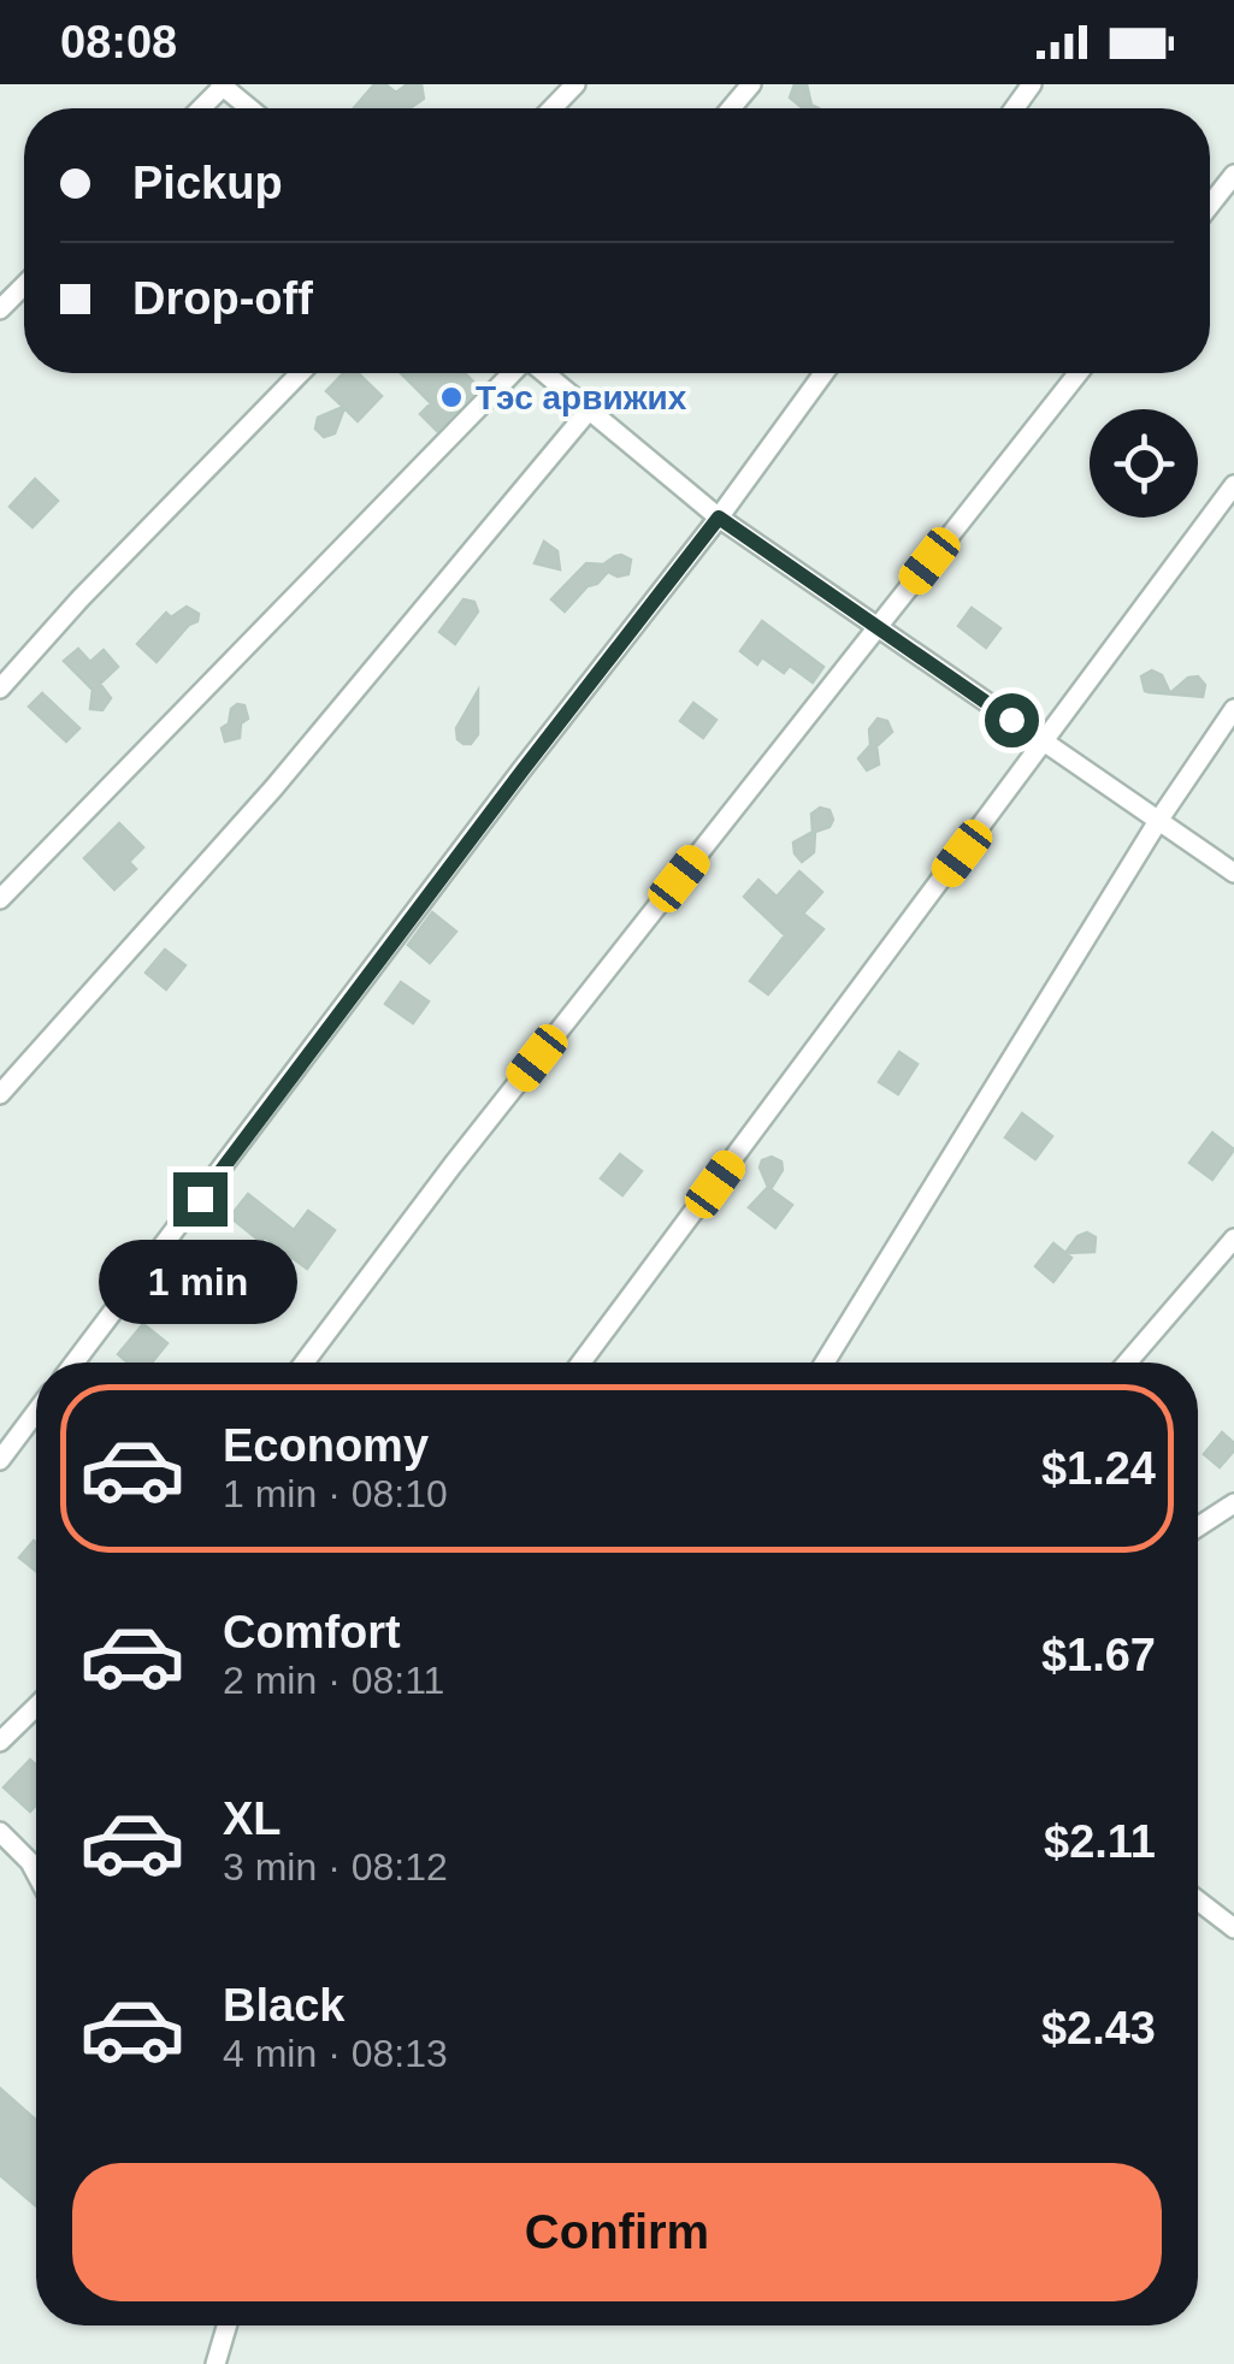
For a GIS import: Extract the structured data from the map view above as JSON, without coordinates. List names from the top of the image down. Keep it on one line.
{"places":["Тэс арвижих"],"page":{"status":"08:08","banner":["Pickup","Drop-off"],"bubble":"1 min","list":[{"name":"Economy","note":"1 min · 08:10","value":"$1.24"},{"name":"Comfort","note":"2 min · 08:11","value":"$1.67"},{"name":"XL","note":"3 min · 08:12","value":"$2.11"},{"name":"Black","note":"4 min · 08:13","value":"$2.43"}],"buttons":"Confirm"}}
